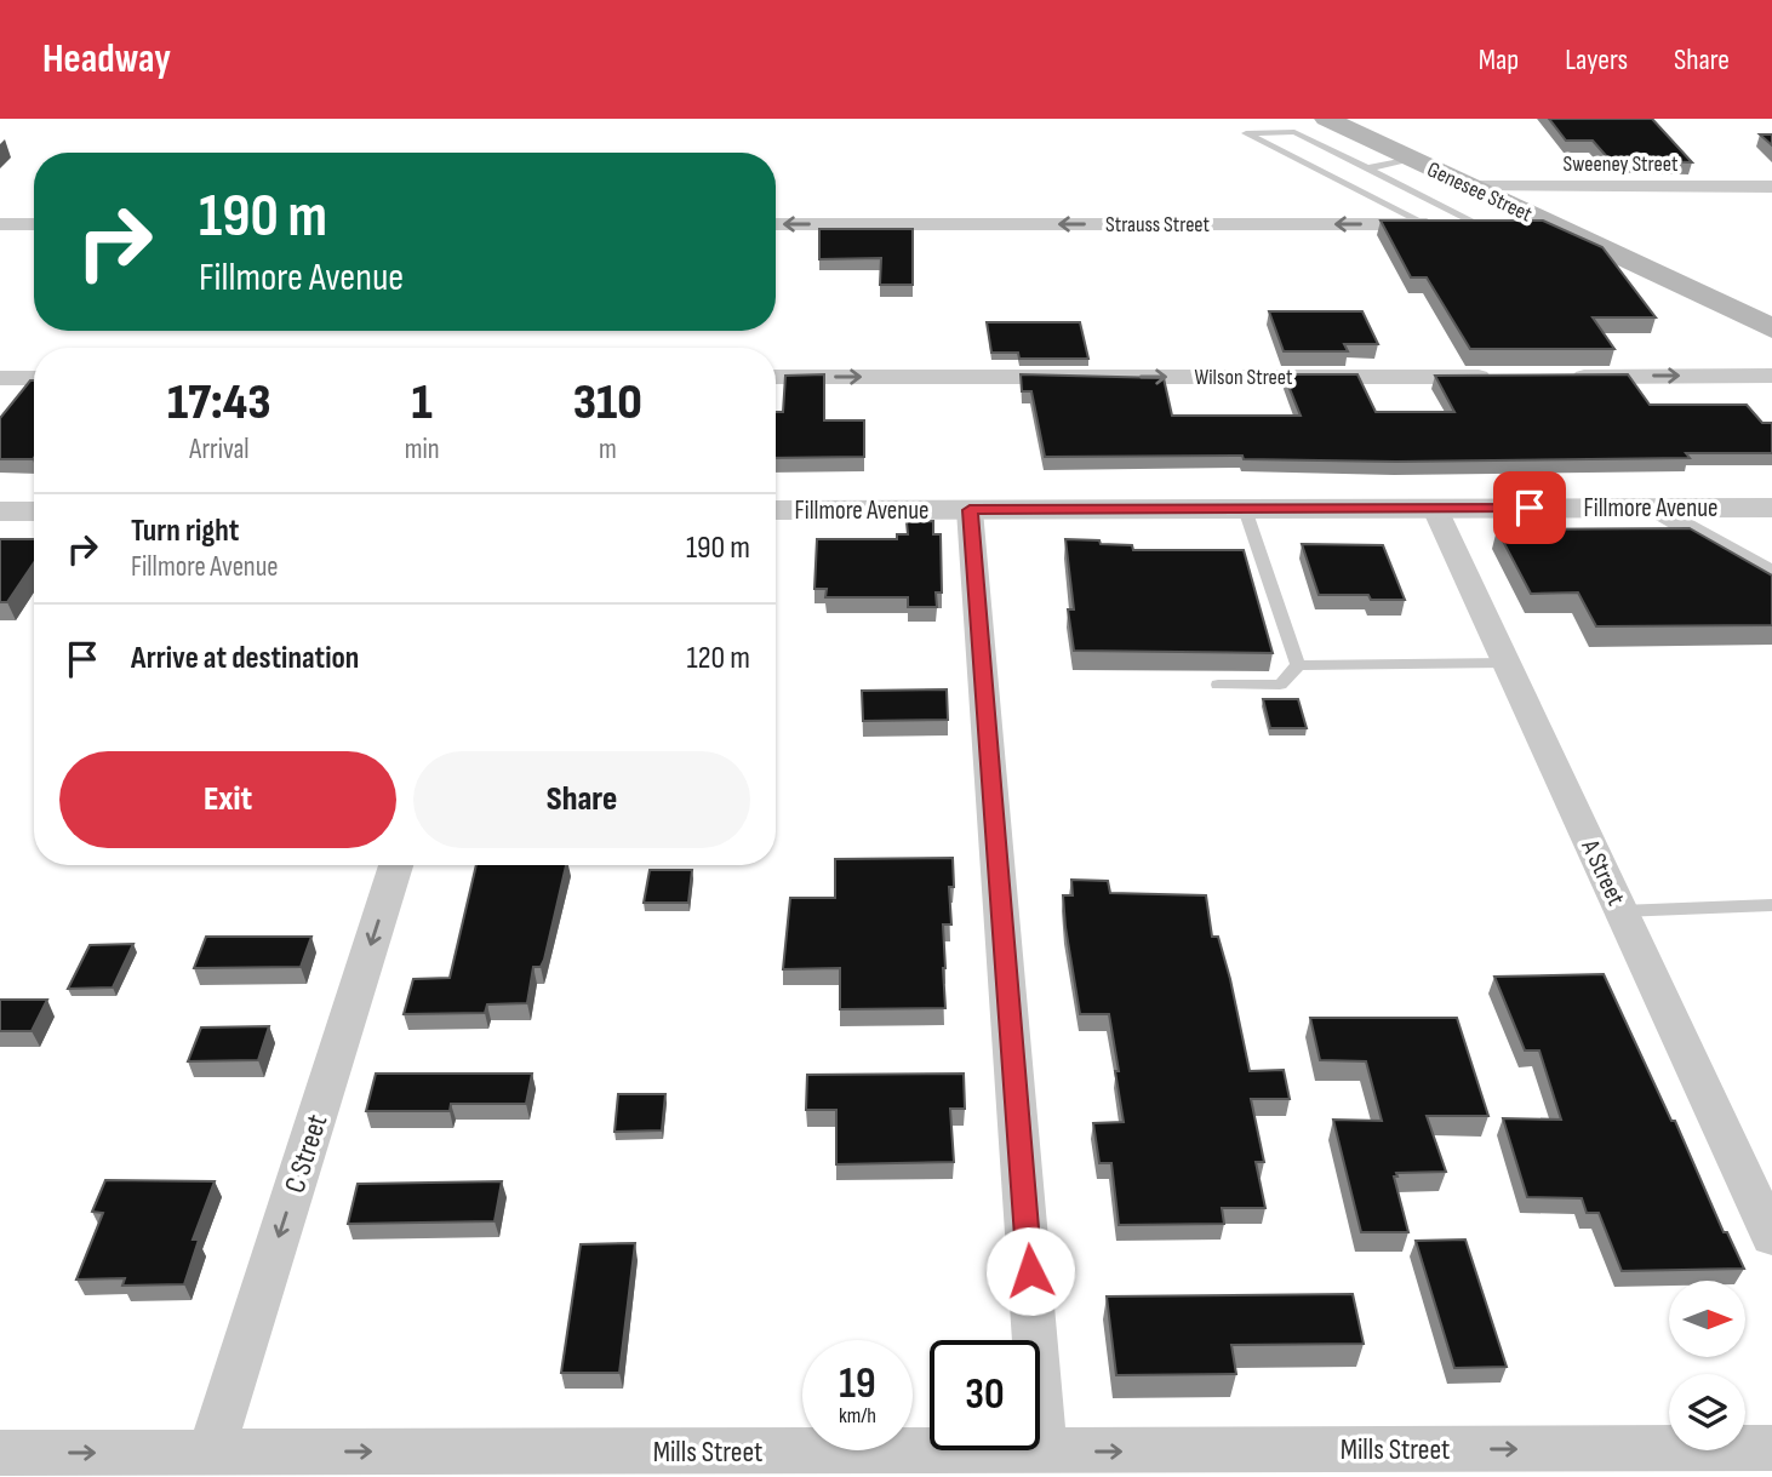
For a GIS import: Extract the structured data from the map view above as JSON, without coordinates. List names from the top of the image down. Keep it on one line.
{"streets":{"main road":["Genesee Street"],"street":["Sweeney Street","Strauss Street","Wilson Street","Fillmore Avenue","A Street","C Street","Mills Street"]},"crossings":[["Sweeney Street","Genesee Street"],["Genesee Street","Strauss Street"],["Fillmore Avenue","A Street"],["C Street","Mills Street"]],"one_way":["Strauss Street","Wilson Street","C Street","Mills Street"],"north":"right","page":{"header":"Headway","nav":["Map","Layers","Share"],"turn":["190 m","Fillmore Avenue"],"eta":["17:43","Arrival","1","min","310","m"],"list":[{"name":"Turn right","note":"Fillmore Avenue","value":"190 m"},{"name":"Arrive at destination","value":"120 m"}],"buttons":["Exit","Share"],"speed":"19 km/h","limit":"30"}}
